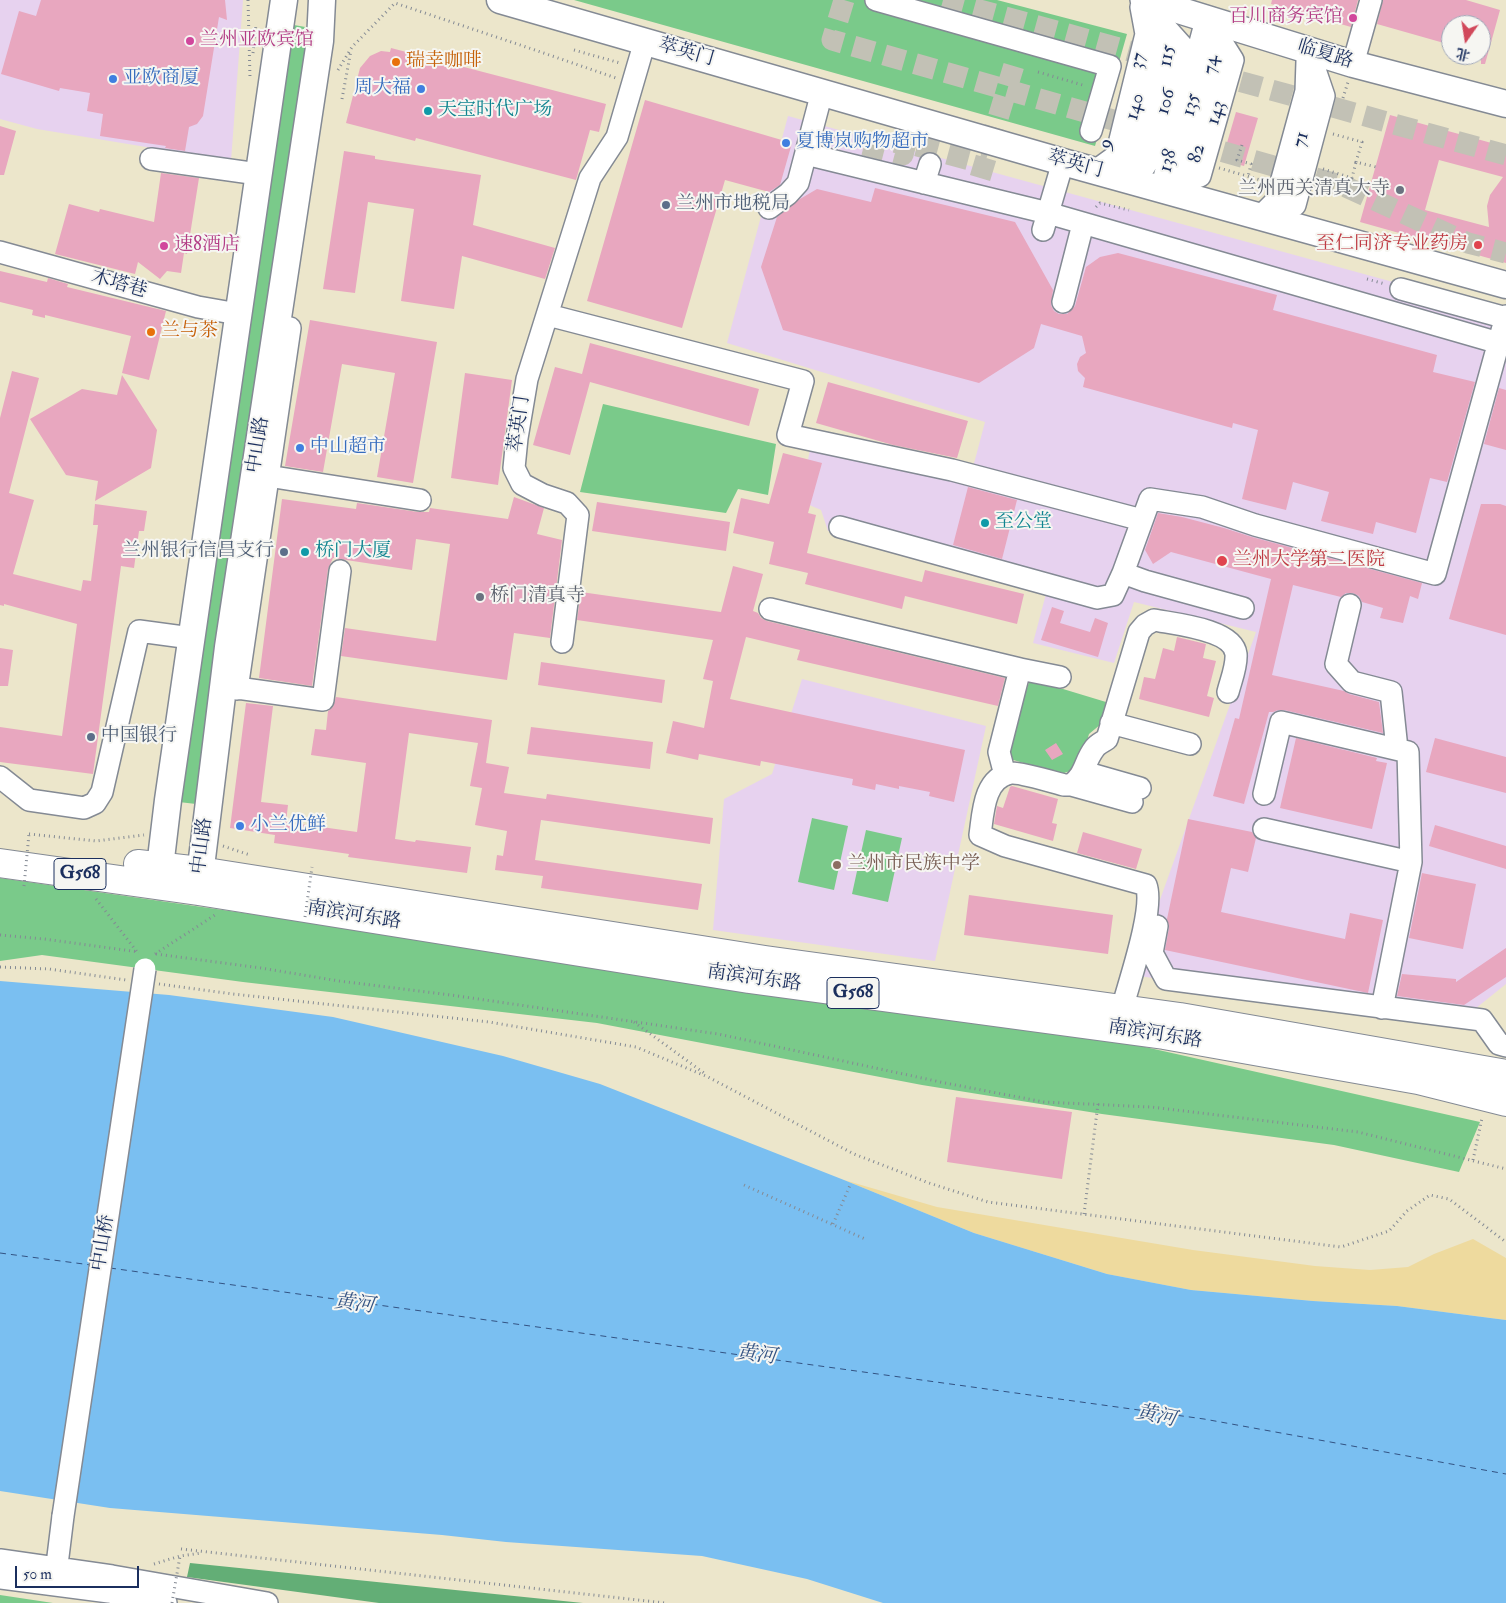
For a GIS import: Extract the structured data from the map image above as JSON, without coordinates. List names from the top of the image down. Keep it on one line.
{"streets":{"highway":["G568","南滨河东路"],"main road":["萃英门","临夏路","中山路"],"street":["106","140","143","138","木塔巷","中山桥"]},"crossings":[["萃英门","106"],["萃英门","140"],["萃英门","143"],["萃英门","138"],["临夏路","143"],["临夏路","138"],["106","140"],["143","138"],["木塔巷","中山路"],["中山路","南滨河东路"]],"water":["黄河"],"places":["百川商务宾馆","兰州亚欧宾馆","瑞幸咖啡","亚欧商厦","周大福","天宝时代广场","夏博岚购物超市","兰州西关清真大寺","兰州市地税局","至仁同济专业药房","速8酒店","兰与茶","中山超市","至公堂","兰州银行信昌支行","桥门大厦","兰州大学第二医院","桥门清真寺","中国银行","小兰优鲜","兰州市民族中学"],"scale_bar":"50 m","north":"bottom"}
